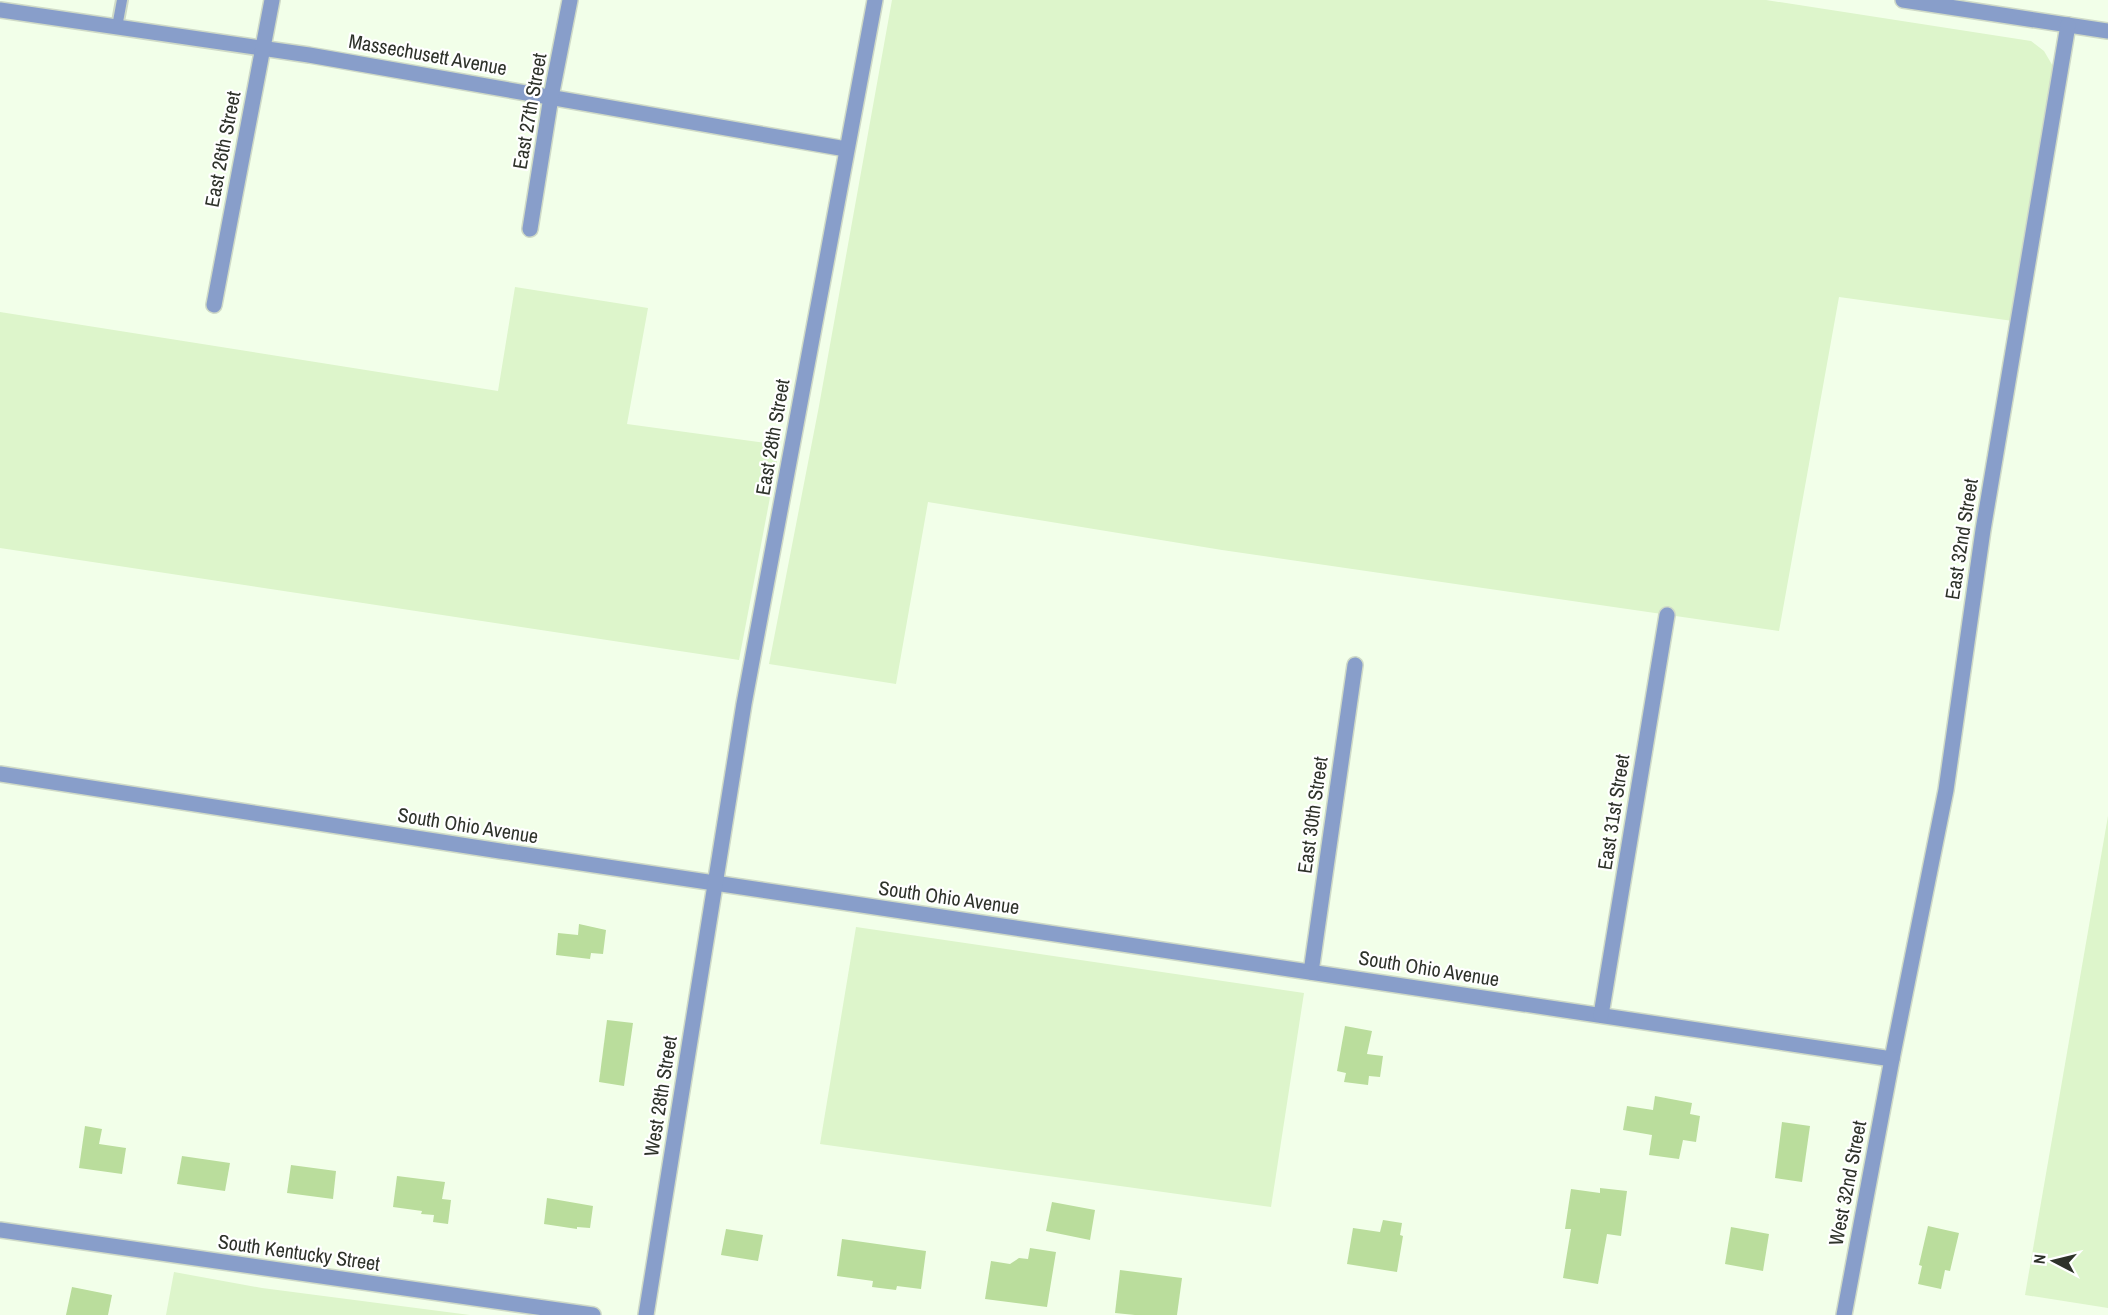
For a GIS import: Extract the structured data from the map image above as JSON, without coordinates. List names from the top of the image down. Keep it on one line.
{"streets":{"street":["Massechusett Avenue","East 27th Street","East 26th Street","East 28th Street","East 32nd Street","East 31st Street","East 30th Street","South Ohio Avenue","West 28th Street","West 32nd Street","South Kentucky Street"]},"crossings":[["Massechusett Avenue","East 27th Street"],["Massechusett Avenue","East 26th Street"],["Massechusett Avenue","East 28th Street"],["East 28th Street","South Ohio Avenue"],["East 28th Street","West 28th Street"],["East 32nd Street","South Ohio Avenue"],["East 32nd Street","West 32nd Street"],["East 31st Street","South Ohio Avenue"],["East 30th Street","South Ohio Avenue"],["South Ohio Avenue","West 28th Street"],["South Ohio Avenue","West 32nd Street"]],"north":"left"}
